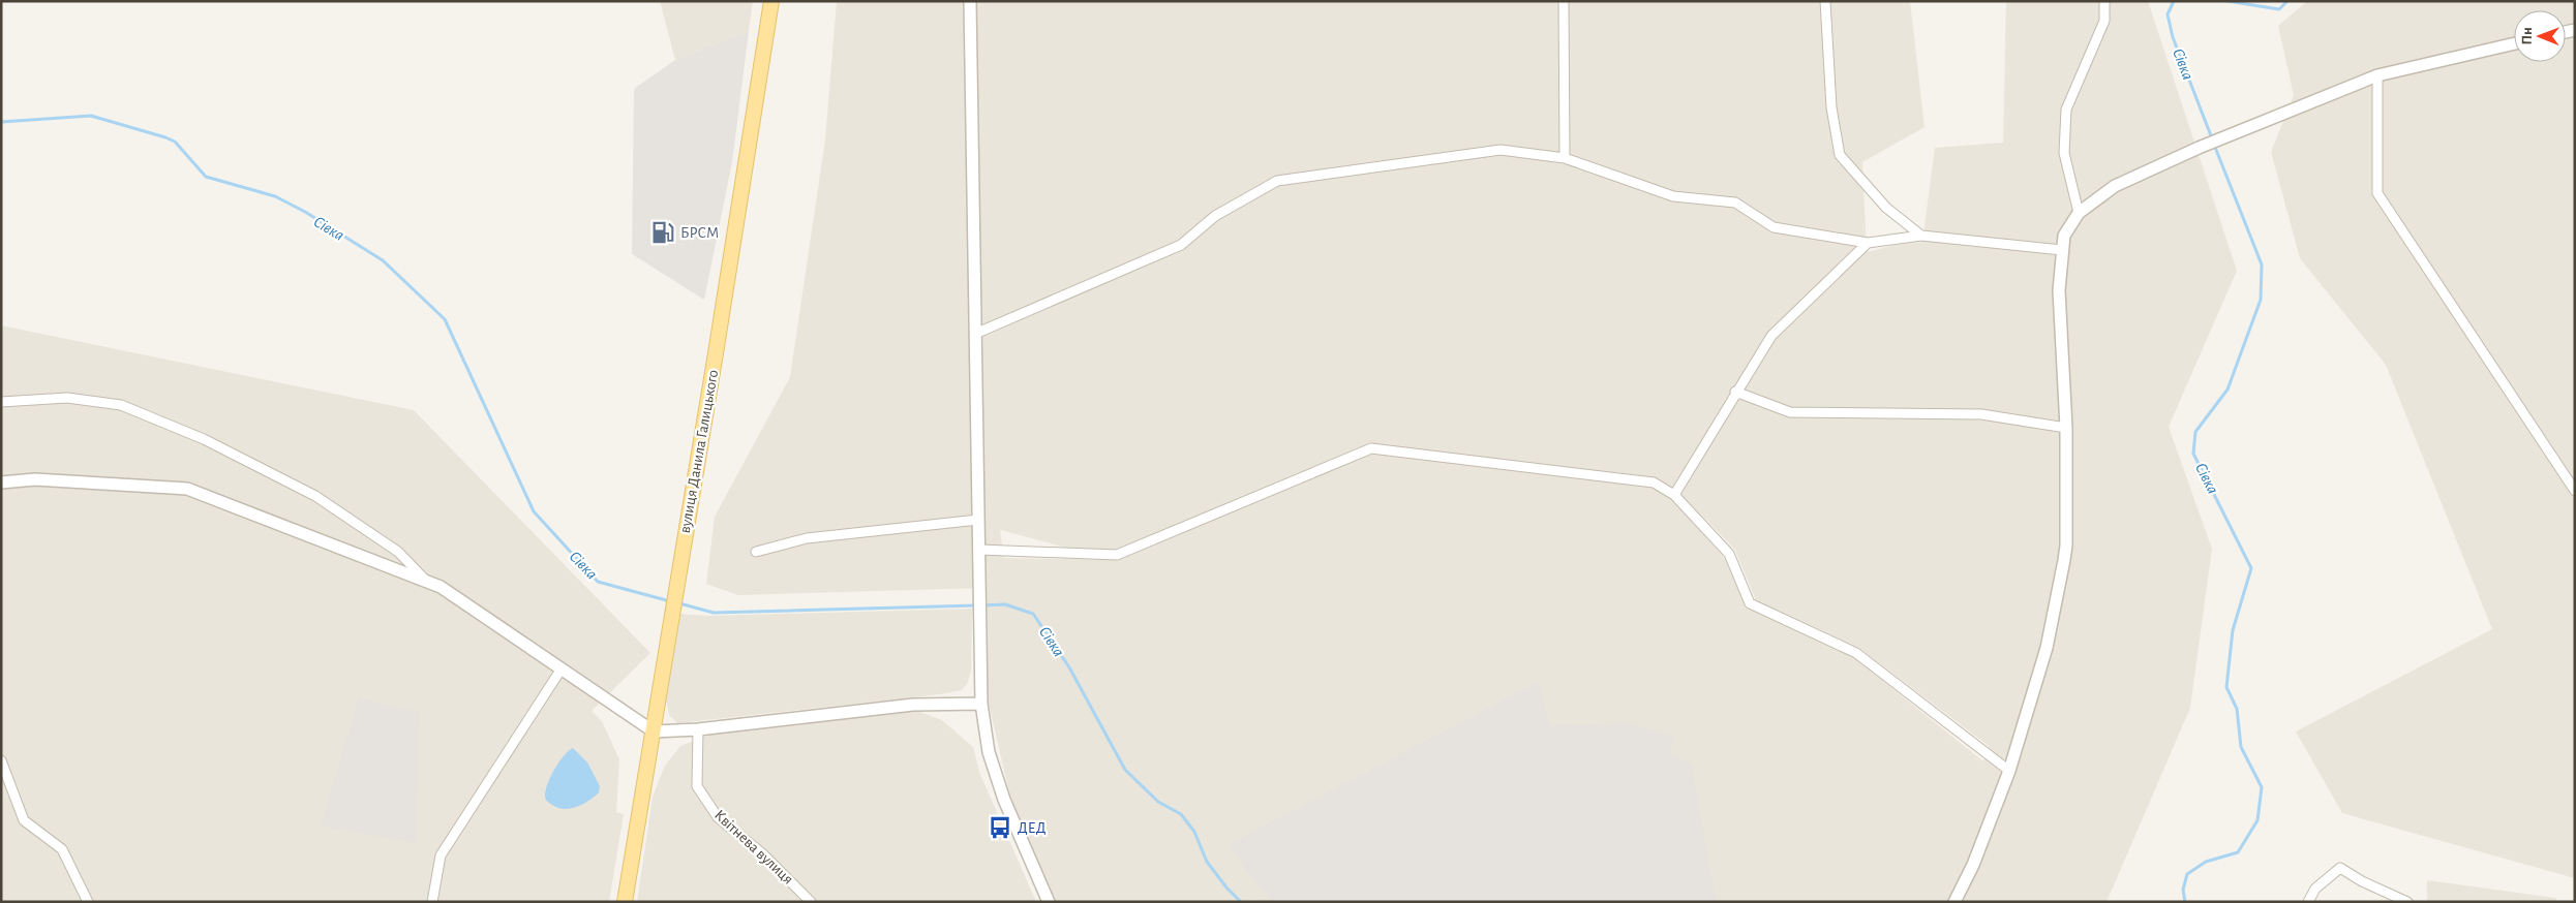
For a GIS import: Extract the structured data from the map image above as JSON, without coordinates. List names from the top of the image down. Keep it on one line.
{"streets":{"main road":["вулиця Данила Галицького"],"street":["Квітнева вулиця"]},"water":["Сівка"],"places":{"fuel station":["БРСМ"],"bus stop":["ДЕД"]},"north":"left"}
